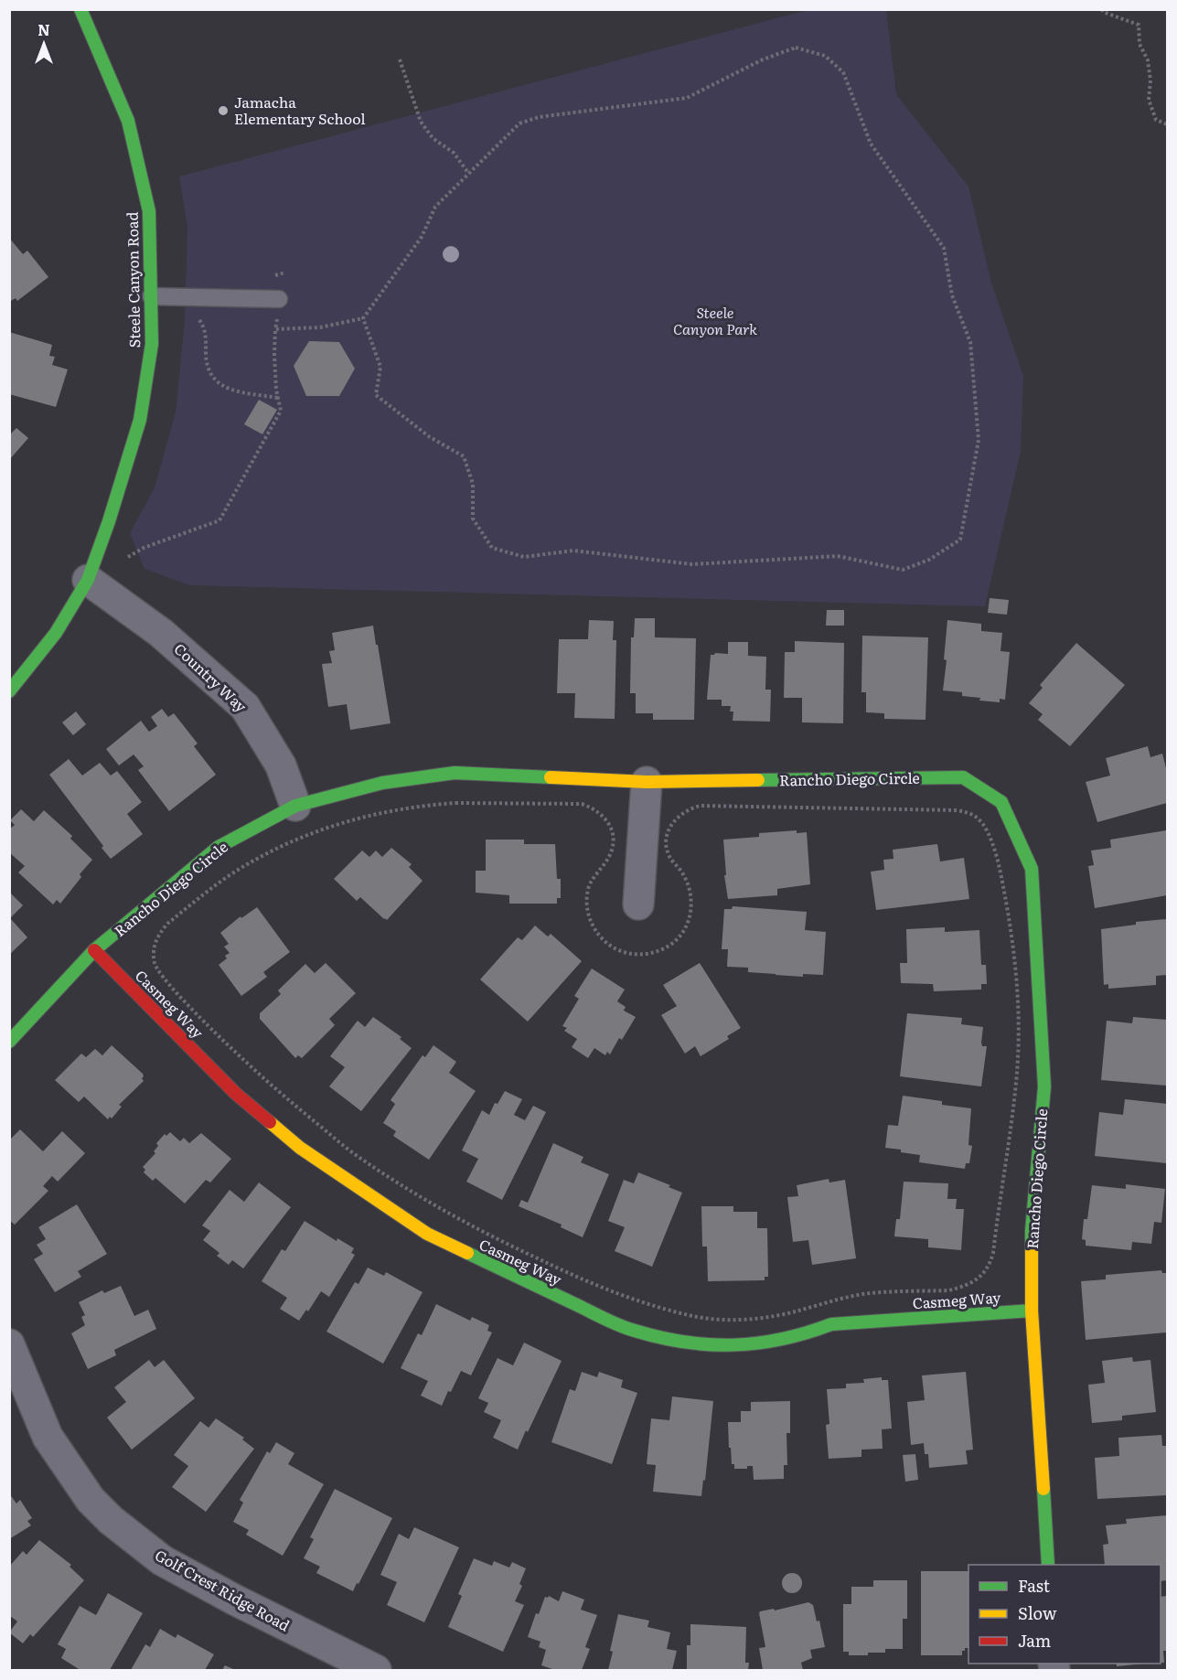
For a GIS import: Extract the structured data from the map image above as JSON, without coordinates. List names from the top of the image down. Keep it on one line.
{"streets":{"street":["Steele Canyon Road","Country Way","Rancho Diego Circle","Casmeg Way","Golf Crest Ridge Road"]},"crossings":[["Steele Canyon Road","Country Way"],["Country Way","Rancho Diego Circle"],["Rancho Diego Circle","Casmeg Way"]],"parks":["Steele Canyon Park"],"places":["Jamacha Elementary School"],"legend":["Fast","Slow","Jam"],"north":"top"}
